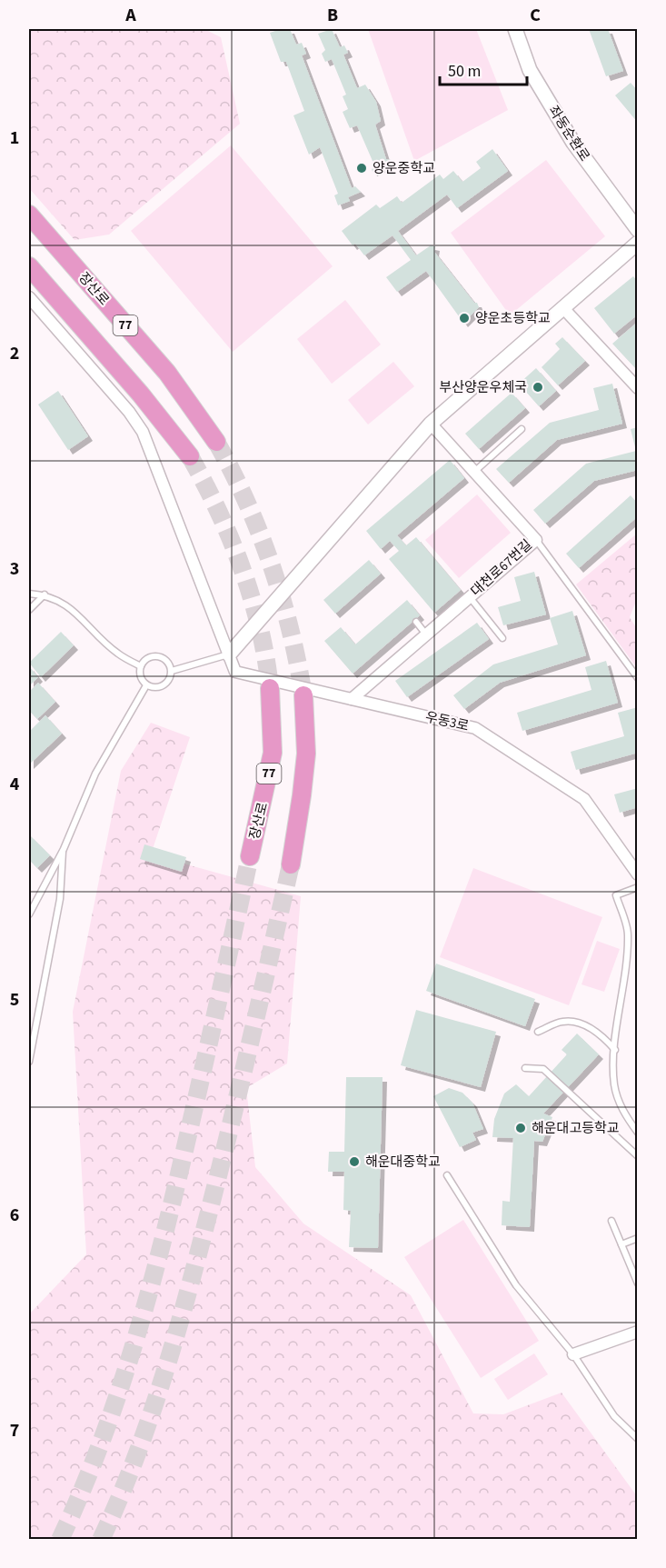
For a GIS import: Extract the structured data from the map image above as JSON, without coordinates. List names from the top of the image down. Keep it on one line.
{"streets":{"highway":["장산로","77"],"street":["좌동순환로","대천로67번길","우동3로"]},"crossings":[["대천로67번길","우동3로"]],"places":["양운중학교","양운초등학교","부산양운우체국","해운대고등학교","해운대중학교"],"scale_bar":"50 m","grid":{"columns":["A","B","C"],"rows":["1","2","3","4","5","6","7"]}}
